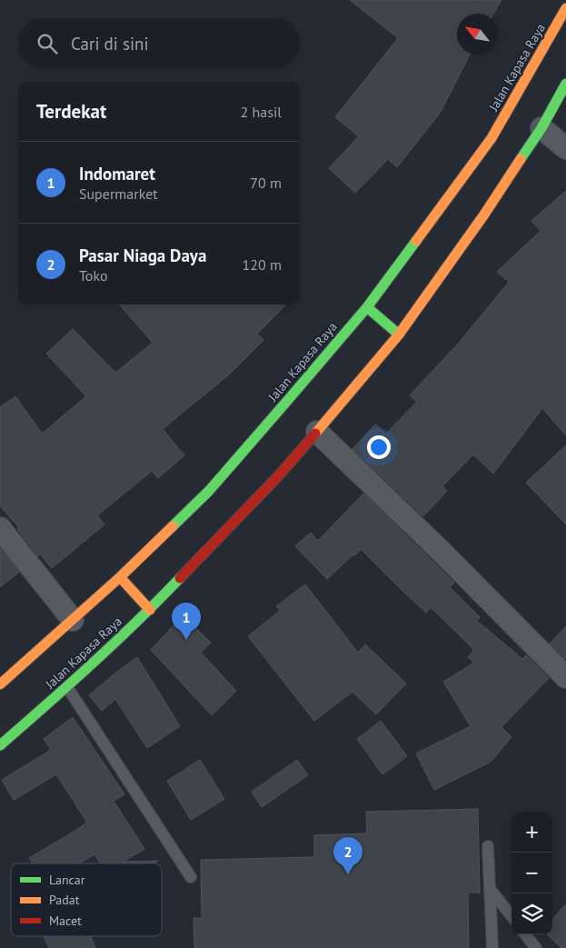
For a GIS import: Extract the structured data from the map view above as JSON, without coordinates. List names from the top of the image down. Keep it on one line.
{"streets":{"highway":["Jalan Kapasa Raya"]},"legend":["Lancar","Padat","Macet"],"north":"top left","page":{"search":"Cari di sini","heading":["Terdekat","2 hasil"],"list":[{"mark":"1","name":"Indomaret","note":"Supermarket","value":"70 m"},{"mark":"2","name":"Pasar Niaga Daya","note":"Toko","value":"120 m"}],"pins":["1","2"],"map_buttons":["+","−"]}}
